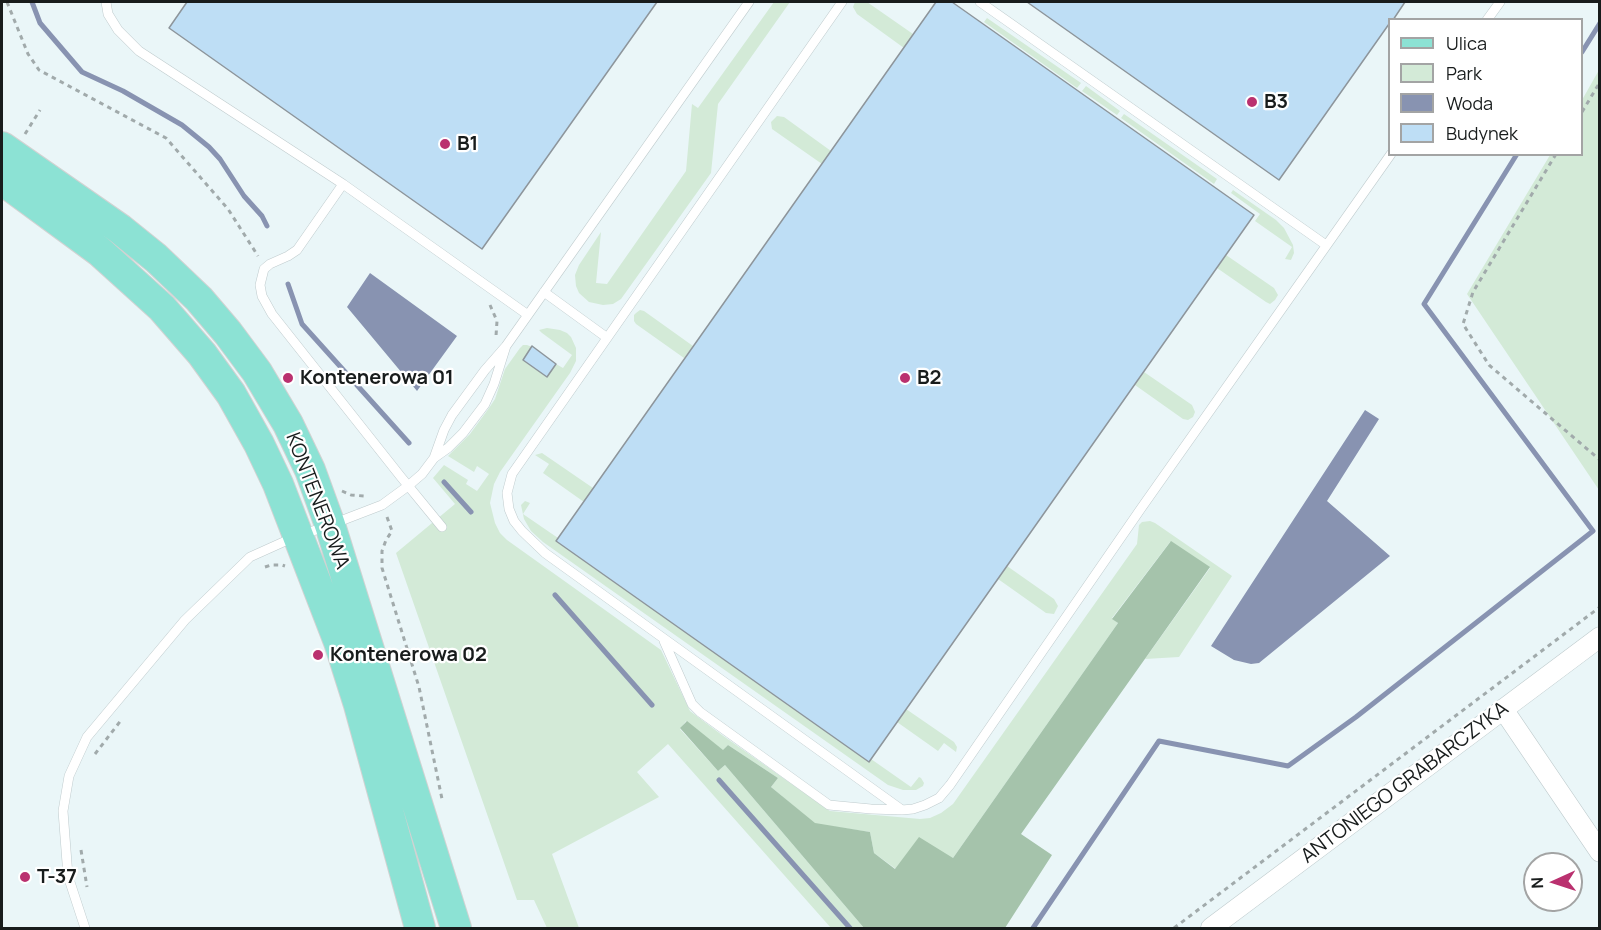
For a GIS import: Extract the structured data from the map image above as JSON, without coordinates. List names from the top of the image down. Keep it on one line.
{"streets":{"main road":["KONTENEROWA"],"street":["ANTONIEGO GRABARCZYKA"]},"places":["B3","B1","Kontenerowa 01","B2","Kontenerowa 02","T-37"],"legend":["Ulica","Park","Woda","Budynek"],"north":"left"}
